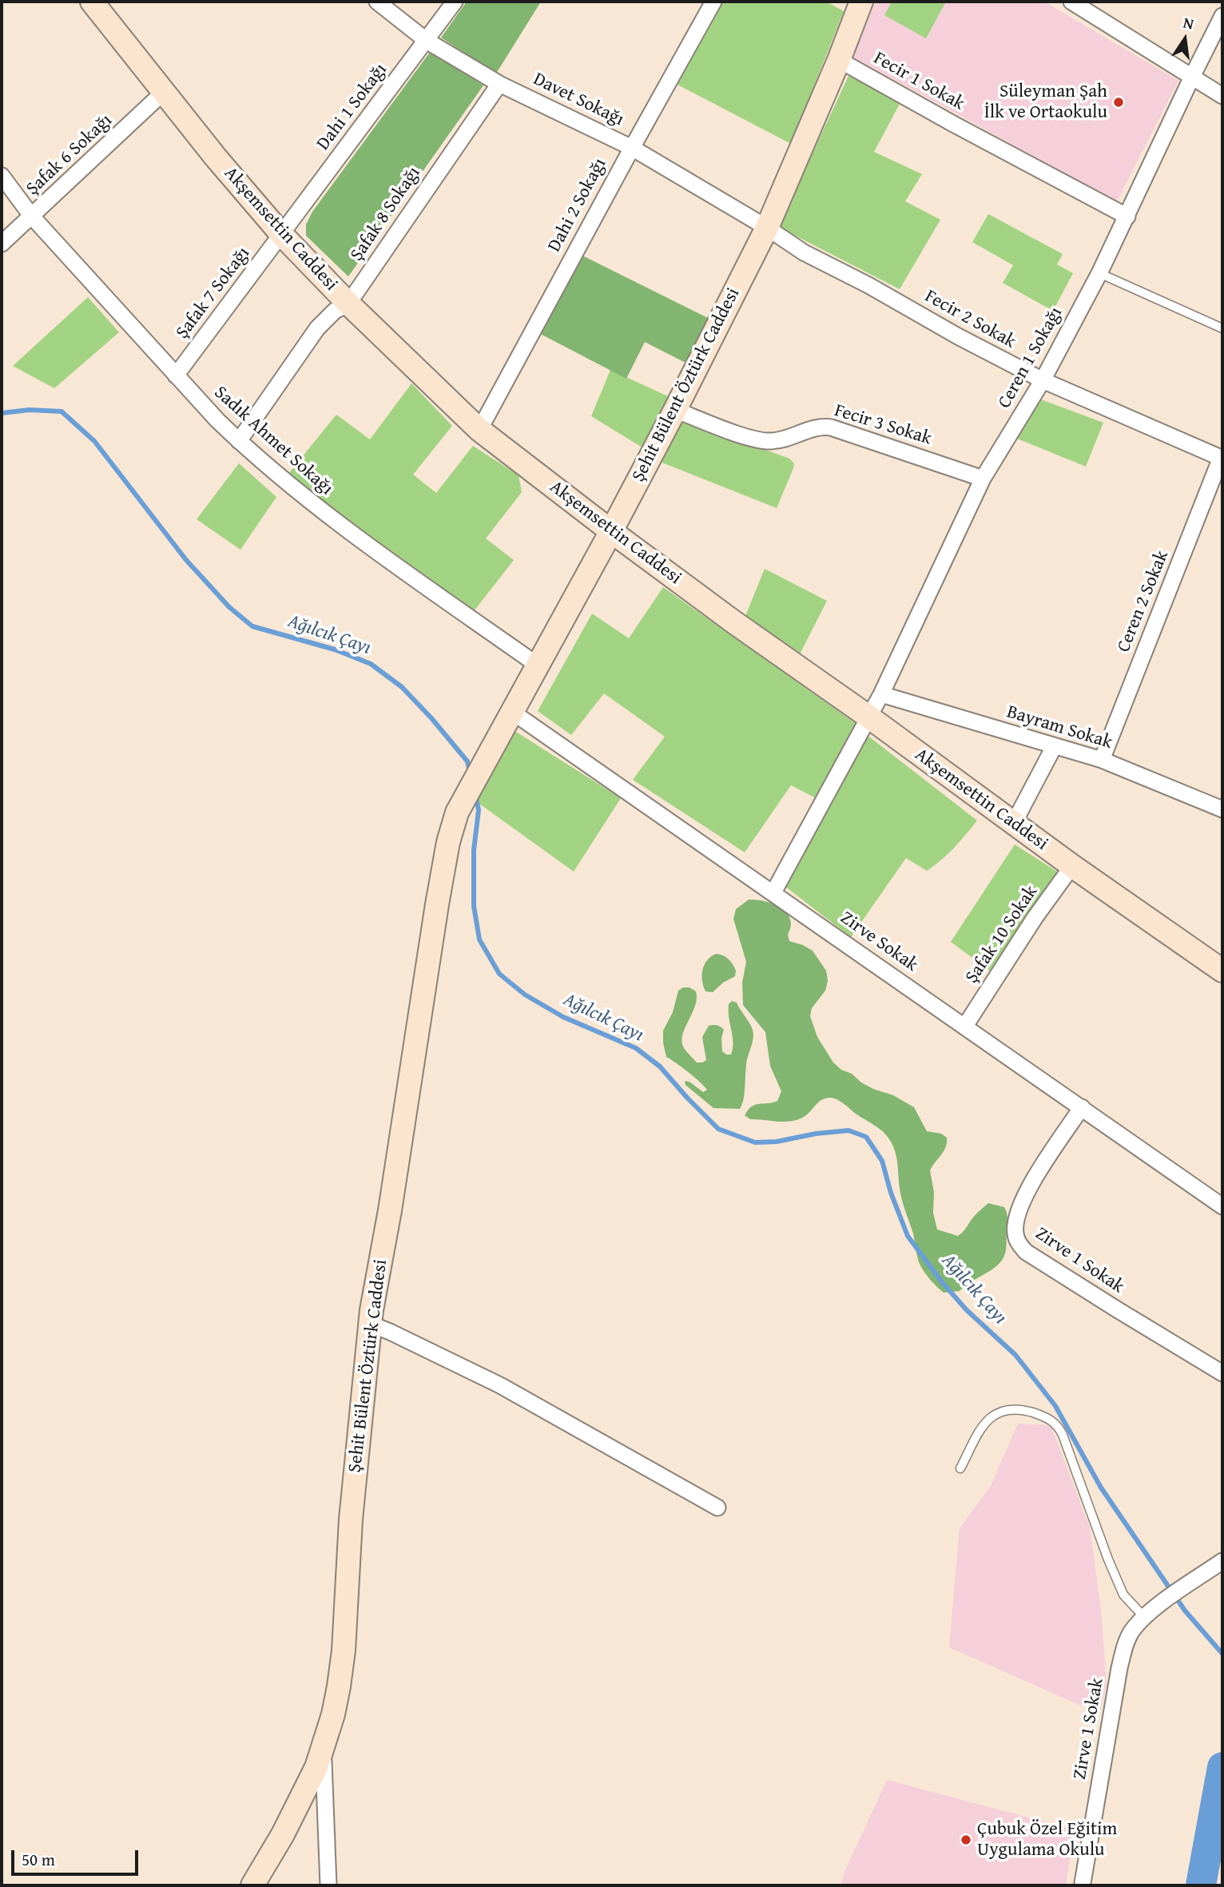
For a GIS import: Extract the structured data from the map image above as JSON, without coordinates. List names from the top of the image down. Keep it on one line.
{"streets":{"street":["Fecir 1 Sokak","Davet Sokağı","Dahi 1 Sokağı","Şafak 6 Sokağı","Dahi 2 Sokağı","Şafak 8 Sokağı","Akşemsettin Caddesi","Şafak 7 Sokağı","Fecir 2 Sokak","Ceren 1 Sokağı","Şehit Bülent Öztürk Caddesi","Fecir 3 Sokak","Sadık Ahmet Sokağı","Ceren 2 Sokak","Bayram Sokak","Şafak 10 Sokak","Zirve Sokak","Zirve 1 Sokak"]},"crossings":[["Fecir 1 Sokak","Ceren 1 Sokağı"],["Fecir 1 Sokak","Şehit Bülent Öztürk Caddesi"],["Davet Sokağı","Dahi 1 Sokağı"],["Davet Sokağı","Dahi 2 Sokağı"],["Davet Sokağı","Şafak 8 Sokağı"],["Davet Sokağı","Fecir 2 Sokak"],["Davet Sokağı","Şehit Bülent Öztürk Caddesi"],["Dahi 1 Sokağı","Akşemsettin Caddesi"],["Dahi 1 Sokağı","Şafak 7 Sokağı"],["Şafak 6 Sokağı","Akşemsettin Caddesi"],["Şafak 6 Sokağı","Sadık Ahmet Sokağı"],["Dahi 2 Sokağı","Akşemsettin Caddesi"],["Şafak 8 Sokağı","Akşemsettin Caddesi"],["Şafak 8 Sokağı","Sadık Ahmet Sokağı"],["Akşemsettin Caddesi","Şafak 7 Sokağı"],["Akşemsettin Caddesi","Ceren 1 Sokağı"],["Akşemsettin Caddesi","Şehit Bülent Öztürk Caddesi"],["Akşemsettin Caddesi","Şafak 10 Sokak"],["Şafak 7 Sokağı","Sadık Ahmet Sokağı"],["Fecir 2 Sokak","Ceren 1 Sokağı"],["Fecir 2 Sokak","Şehit Bülent Öztürk Caddesi"],["Fecir 2 Sokak","Ceren 2 Sokak"],["Ceren 1 Sokağı","Fecir 3 Sokak"],["Ceren 1 Sokağı","Bayram Sokak"],["Ceren 1 Sokağı","Zirve Sokak"],["Şehit Bülent Öztürk Caddesi","Fecir 3 Sokak"],["Şehit Bülent Öztürk Caddesi","Sadık Ahmet Sokağı"],["Şehit Bülent Öztürk Caddesi","Zirve Sokak"],["Ceren 2 Sokak","Bayram Sokak"],["Şafak 10 Sokak","Zirve Sokak"],["Zirve Sokak","Zirve 1 Sokak"]],"water":["Ağılcık Çayı"],"places":["Süleyman Şah İlk ve Ortaokulu","Çubuk Özel Eğitim Uygulama Okulu"],"scale_bar":"50 m","north":"top"}
